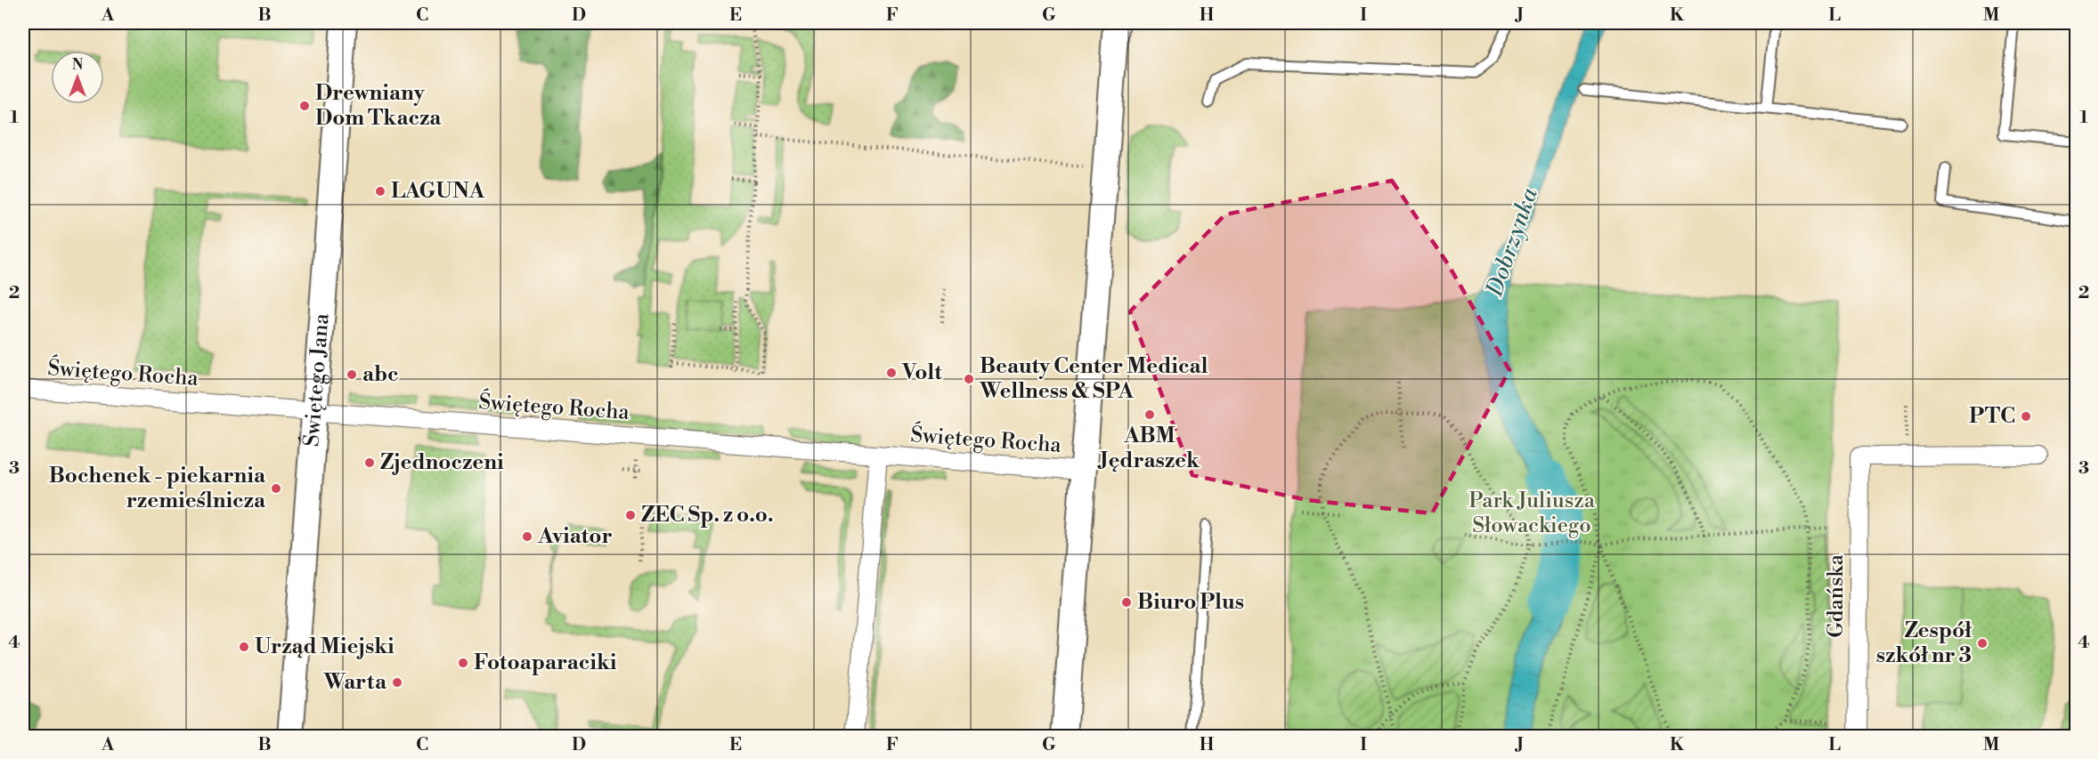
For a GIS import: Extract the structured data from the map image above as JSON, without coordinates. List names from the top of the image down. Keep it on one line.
{"streets":{"main road":["Świętego Jana"],"street":["Świętego Rocha","Gdańska"]},"crossings":[["Świętego Rocha","Świętego Jana"]],"water":["Dobrzynka"],"parks":["Park Juliusza Słowackiego"],"places":["Drewniany Dom Tkacza","LAGUNA","Volt","abc","Beauty Center Medical Wellness & SPA","ABM Jędraszek","PTC","Zjednoczeni","Bochenek - piekarnia rzemieślnicza","ZEC Sp. z o.o.","Aviator","Biuro Plus","Zespół szkół nr 3","Urząd Miejski","Fotoaparaciki","Warta"],"north":"top","grid":{"columns":["A","B","C","D","E","F","G","H","I","J","K","L","M"],"rows":["1","2","3","4"]}}
